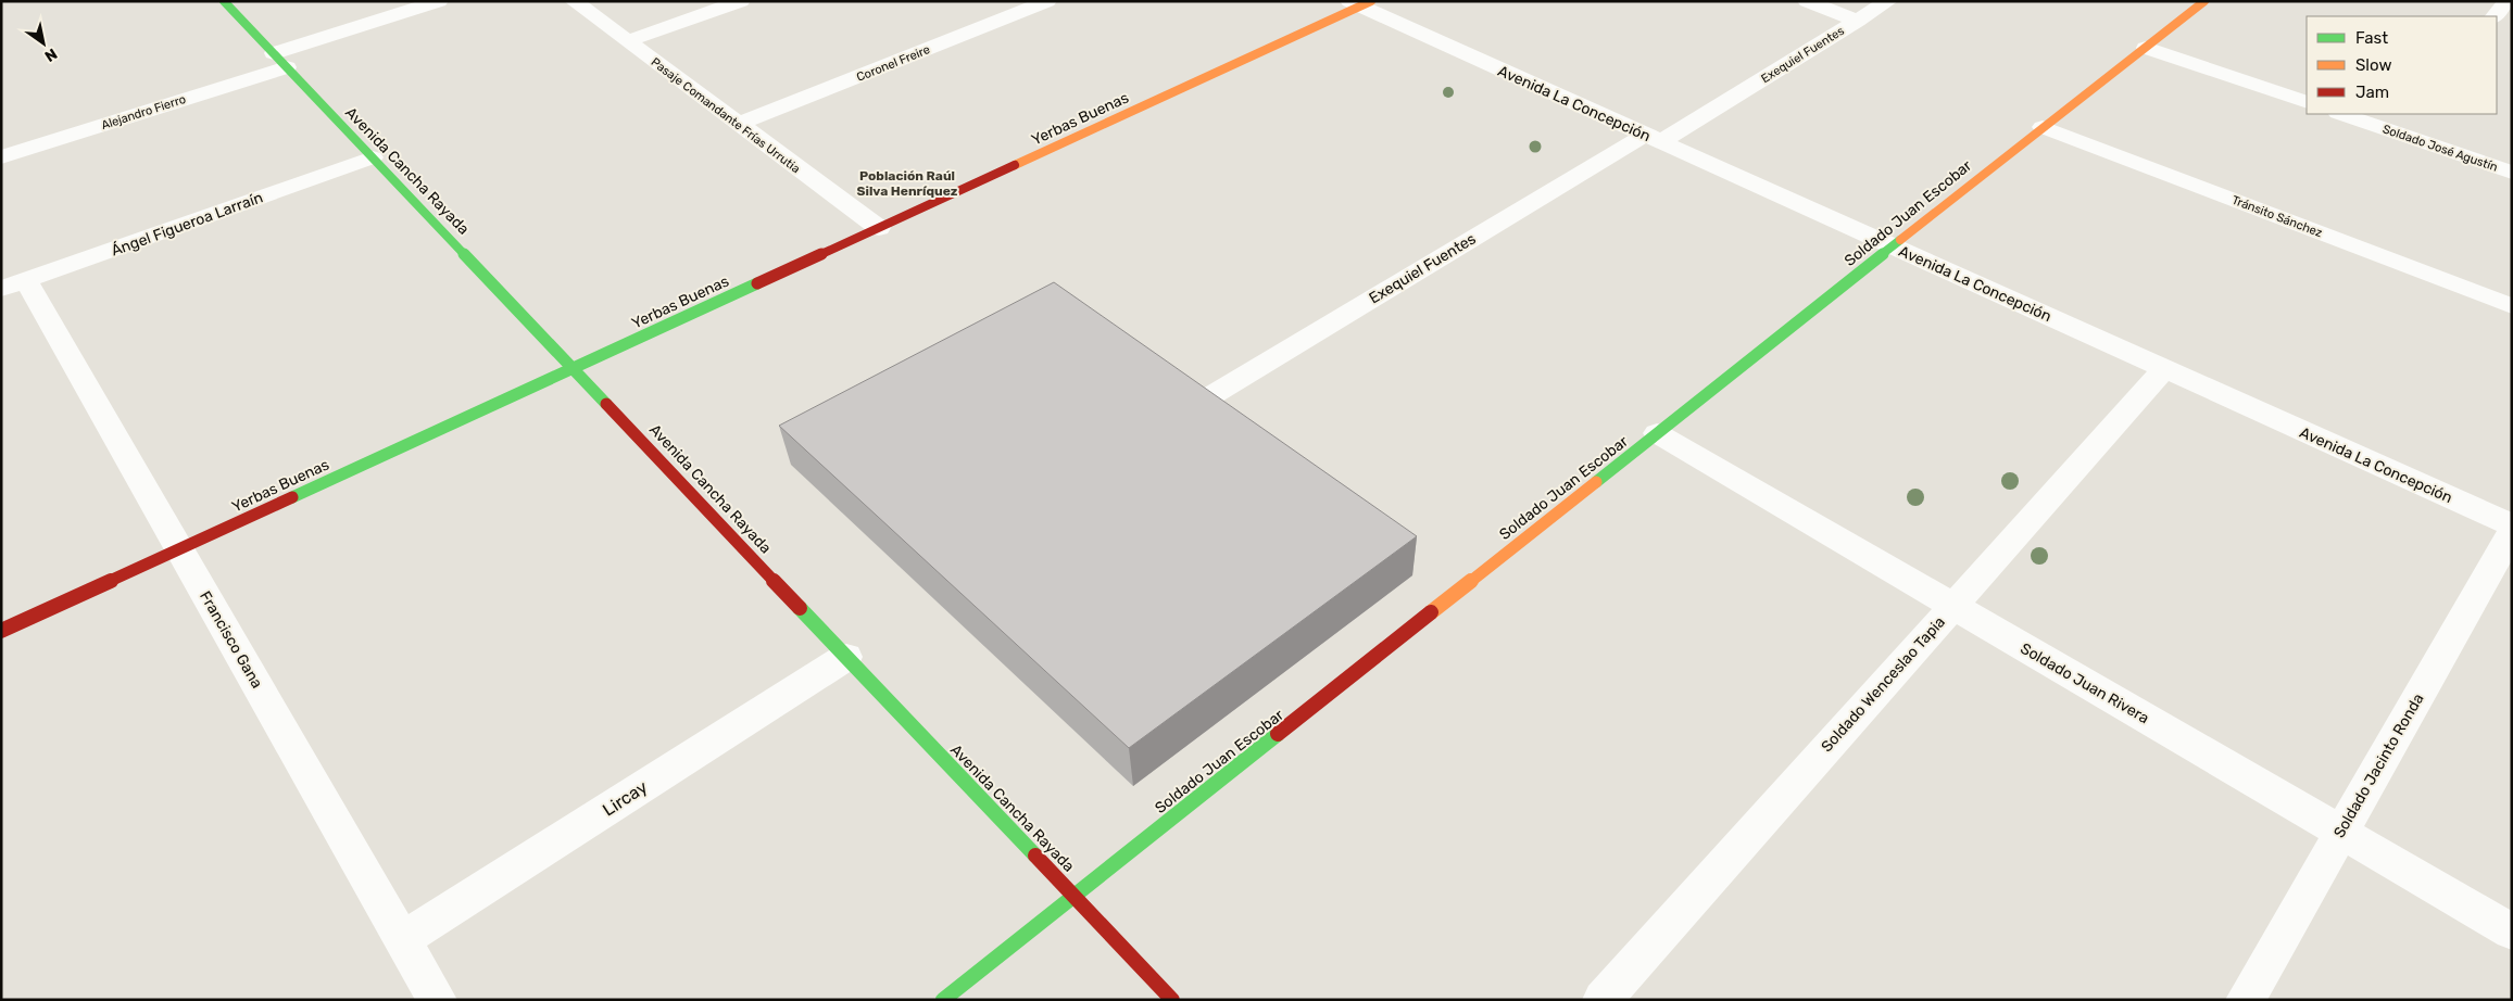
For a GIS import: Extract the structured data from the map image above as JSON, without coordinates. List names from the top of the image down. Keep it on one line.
{"streets":{"street":["Exequiel Fuentes","Coronel Freire","Avenida La Concepción","Alejandro Fierro","Pasaje Comandante Frías Urrutia","Yerbas Buenas","Soldado José Agustín","Avenida Cancha Rayada","Soldado Juan Escobar","Tránsito Sánchez","Ángel Figueroa Larraín","Francisco Gana","Soldado Juan Rivera","Soldado Wenceslao Tapia","Soldado Jacinto Ronda","Lircay"]},"crossings":[["Exequiel Fuentes","Avenida La Concepción"],["Coronel Freire","Pasaje Comandante Frías Urrutia"],["Avenida La Concepción","Yerbas Buenas"],["Avenida La Concepción","Soldado Juan Escobar"],["Avenida La Concepción","Soldado Wenceslao Tapia"],["Alejandro Fierro","Avenida Cancha Rayada"],["Pasaje Comandante Frías Urrutia","Yerbas Buenas"],["Yerbas Buenas","Avenida Cancha Rayada"],["Yerbas Buenas","Francisco Gana"],["Avenida Cancha Rayada","Soldado Juan Escobar"],["Avenida Cancha Rayada","Ángel Figueroa Larraín"],["Avenida Cancha Rayada","Lircay"],["Soldado Juan Escobar","Tránsito Sánchez"],["Soldado Juan Escobar","Soldado Juan Rivera"],["Ángel Figueroa Larraín","Francisco Gana"],["Francisco Gana","Lircay"],["Soldado Juan Rivera","Soldado Wenceslao Tapia"],["Soldado Juan Rivera","Soldado Jacinto Ronda"]],"districts":["Población Raúl Silva Henríquez"],"legend":["Fast","Slow","Jam"],"north":"bottom right"}
